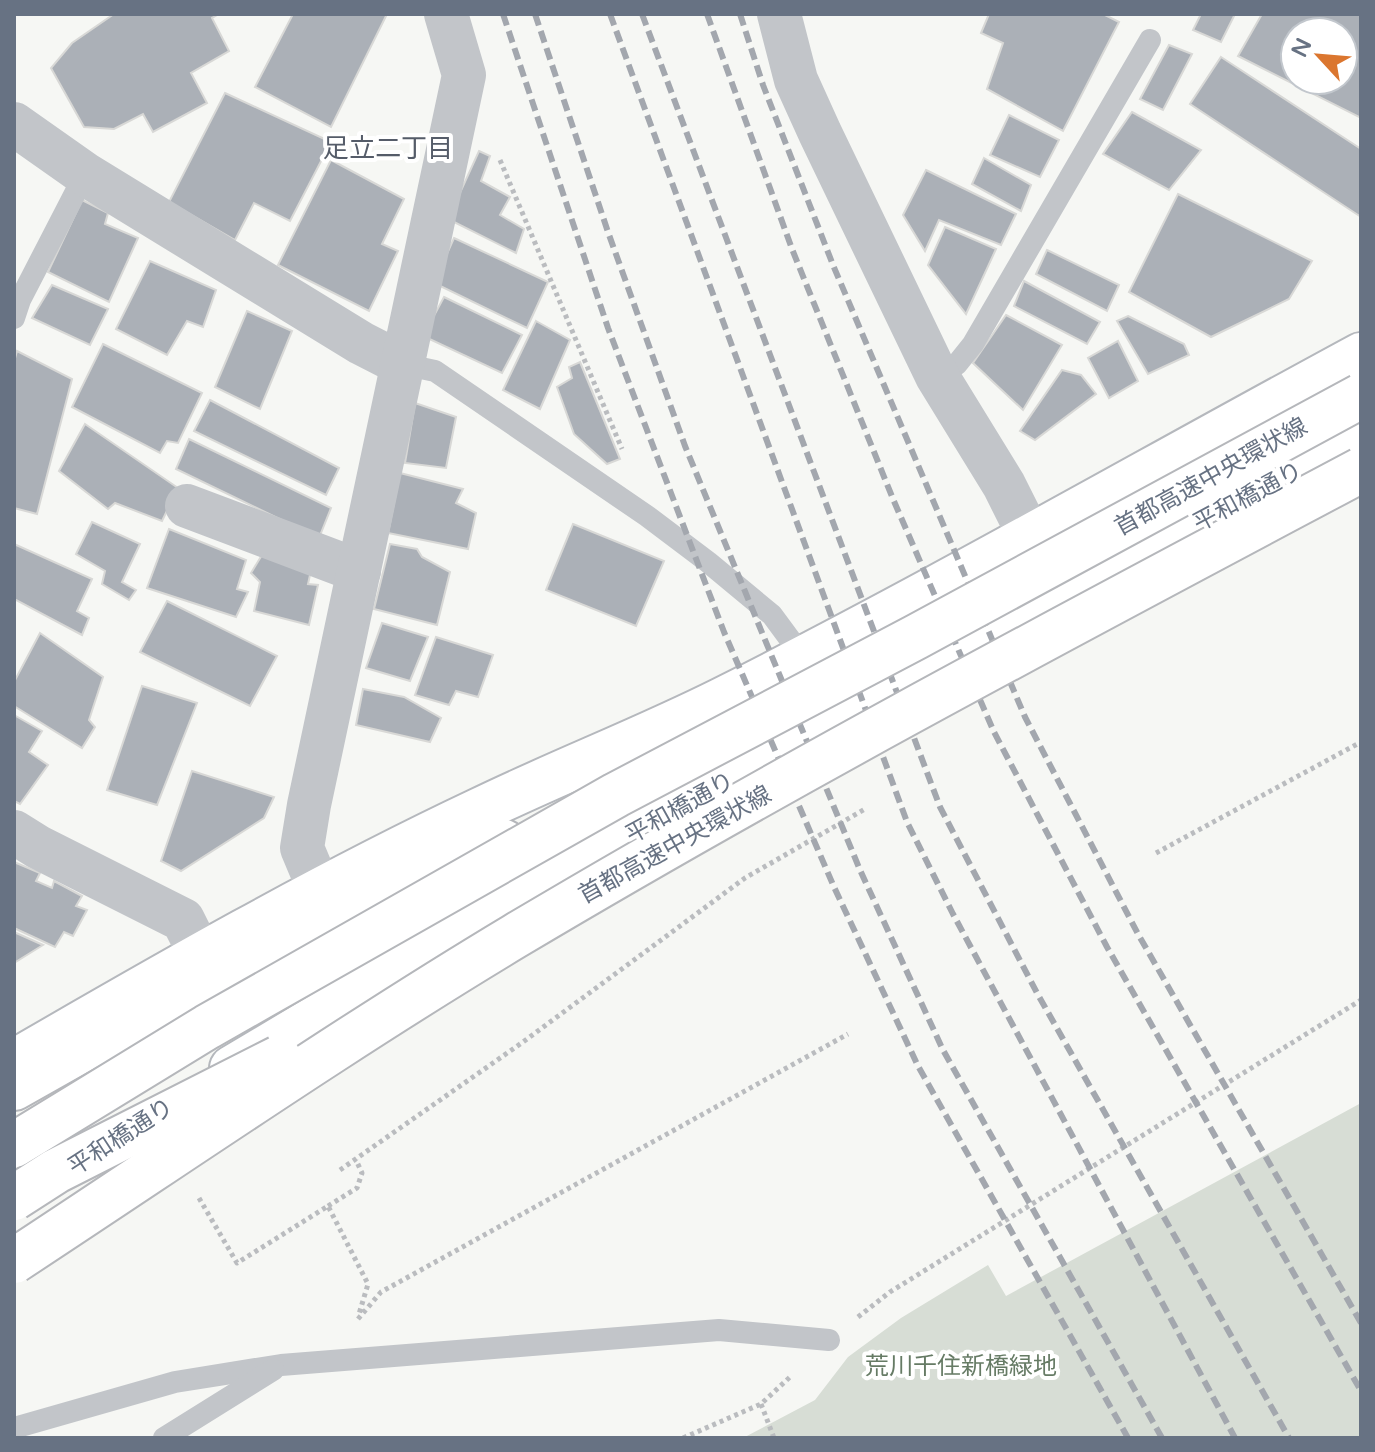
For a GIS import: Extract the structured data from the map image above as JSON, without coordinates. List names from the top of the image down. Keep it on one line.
{"streets":{"main road":["首都高速中央環状線","平和橋通り"]},"districts":["足立二丁目"],"parks":["荒川千住新橋緑地"],"north":"top left"}
